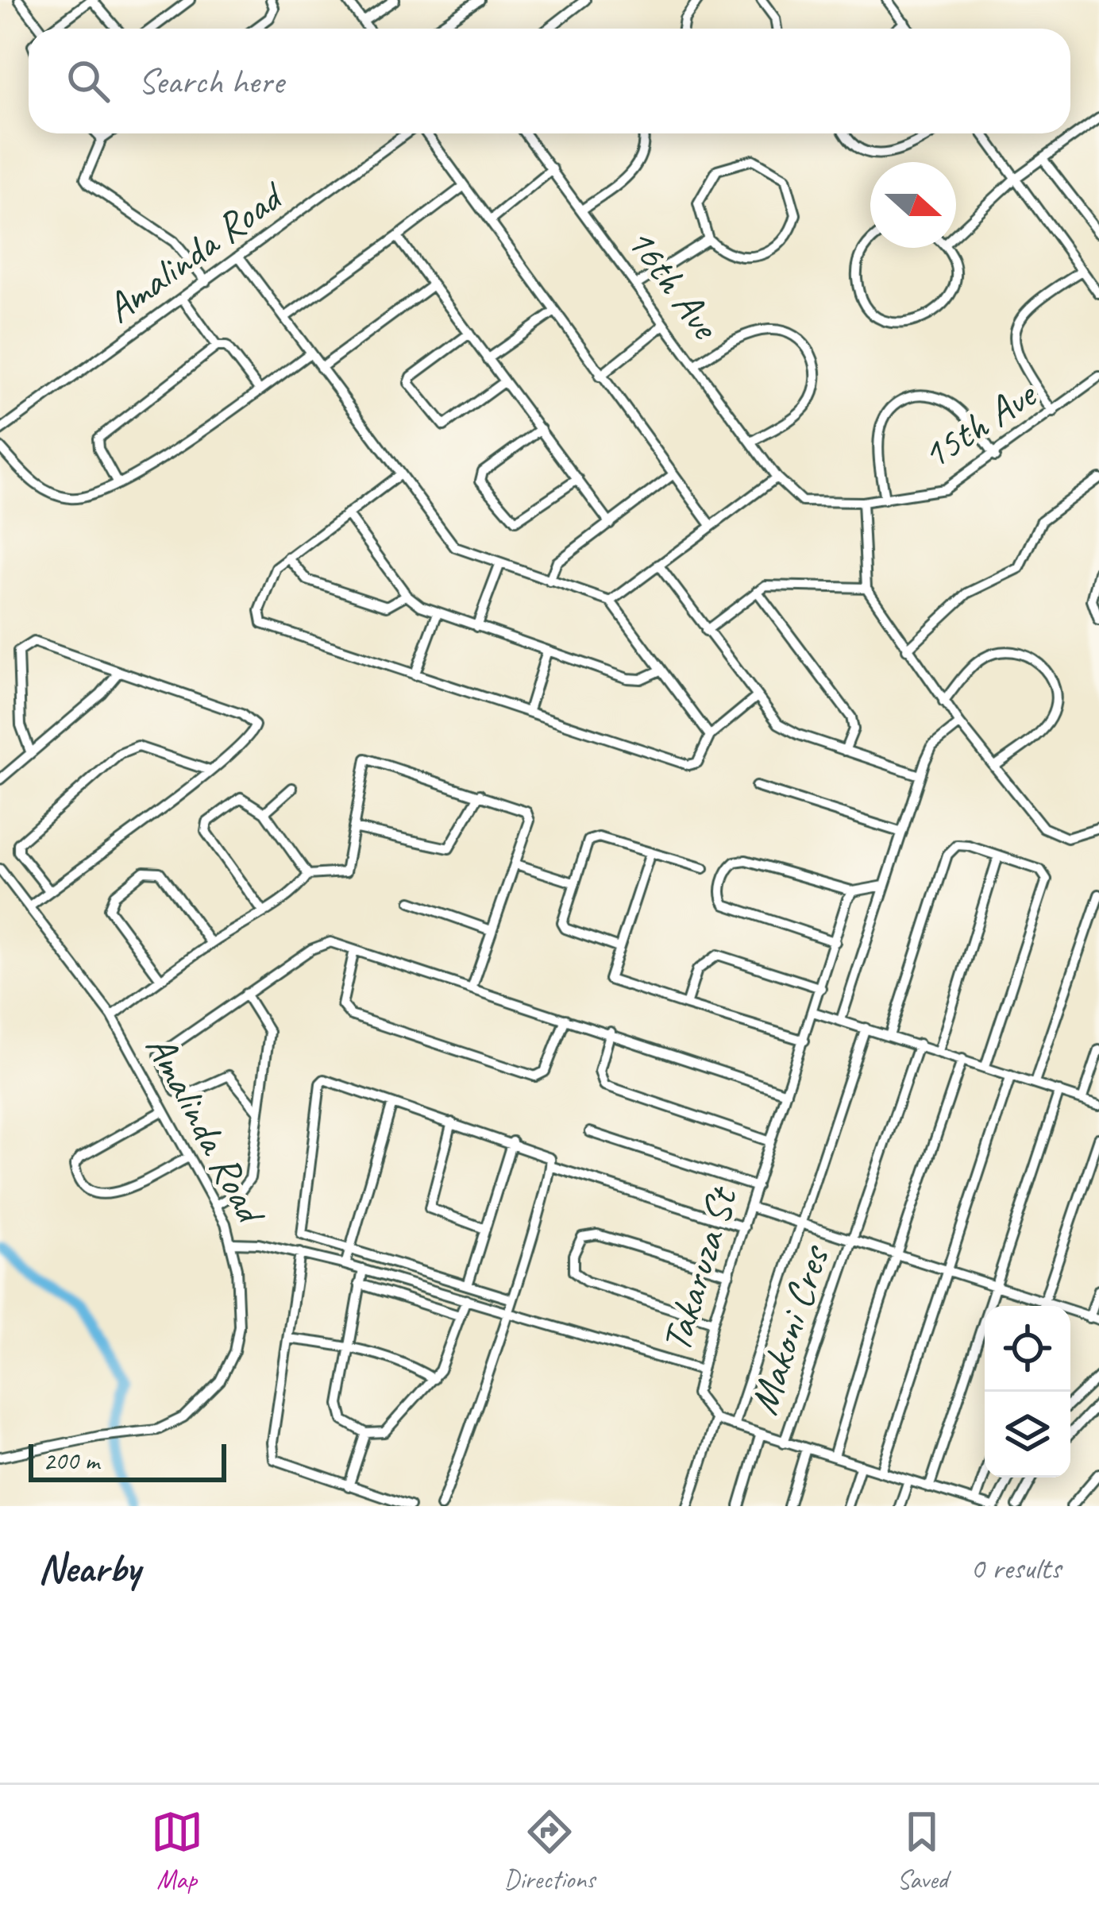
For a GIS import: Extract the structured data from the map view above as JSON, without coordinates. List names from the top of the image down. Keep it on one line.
{"streets":{"street":["Amalinda Road","16th Ave","15th Ave","Takaruza St","Makoni Cres"]},"crossings":[["16th Ave","15th Ave"]],"scale_bar":"200 m","north":"right","page":{"search":"Search here","scale":"200 m","heading":["Nearby","0 results"],"nav":["Map","Directions","Saved"]}}
